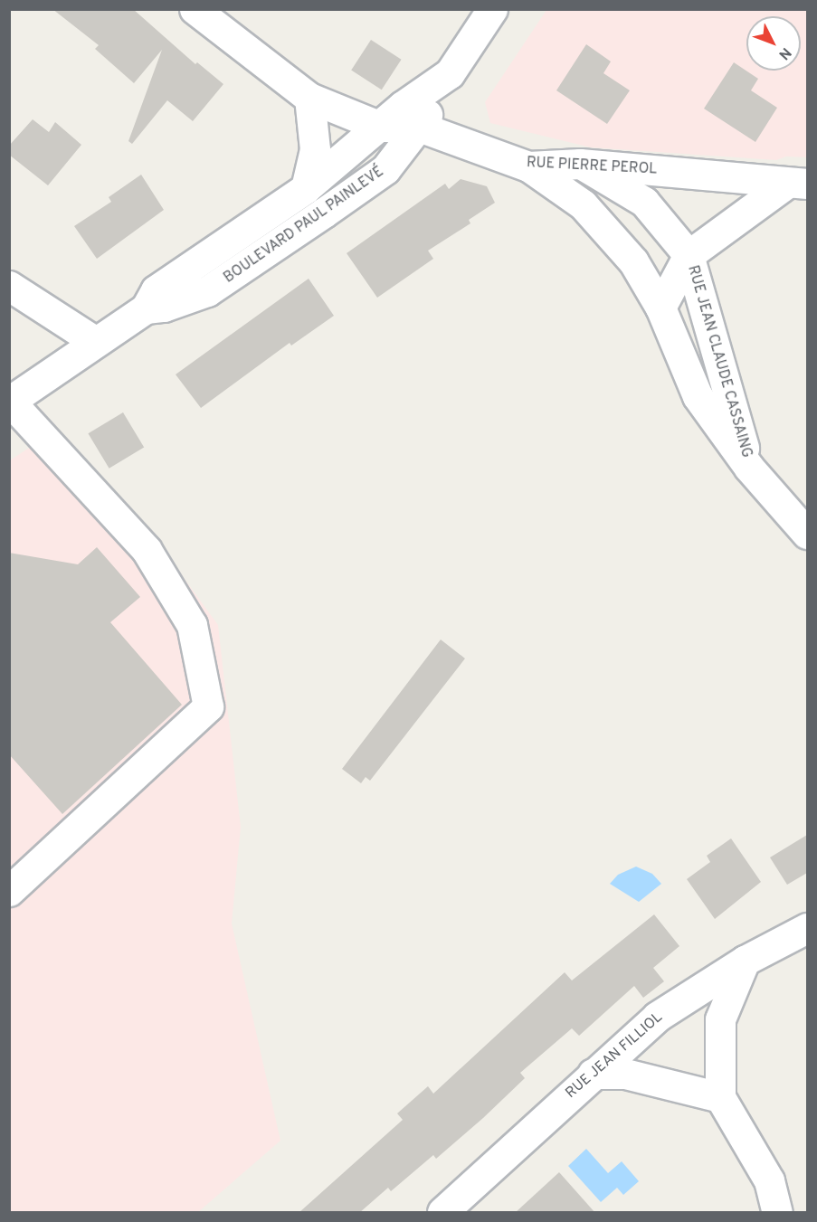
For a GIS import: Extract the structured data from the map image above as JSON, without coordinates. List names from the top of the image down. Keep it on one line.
{"streets":{"street":["RUE PIERRE PEROL","BOULEVARD PAUL PAINLEVÉ","RUE JEAN CLAUDE CASSAING","RUE JEAN FILLIOL"]},"crossings":[["RUE PIERRE PEROL","BOULEVARD PAUL PAINLEVÉ"],["RUE PIERRE PEROL","RUE JEAN CLAUDE CASSAING"]],"north":"bottom right"}
